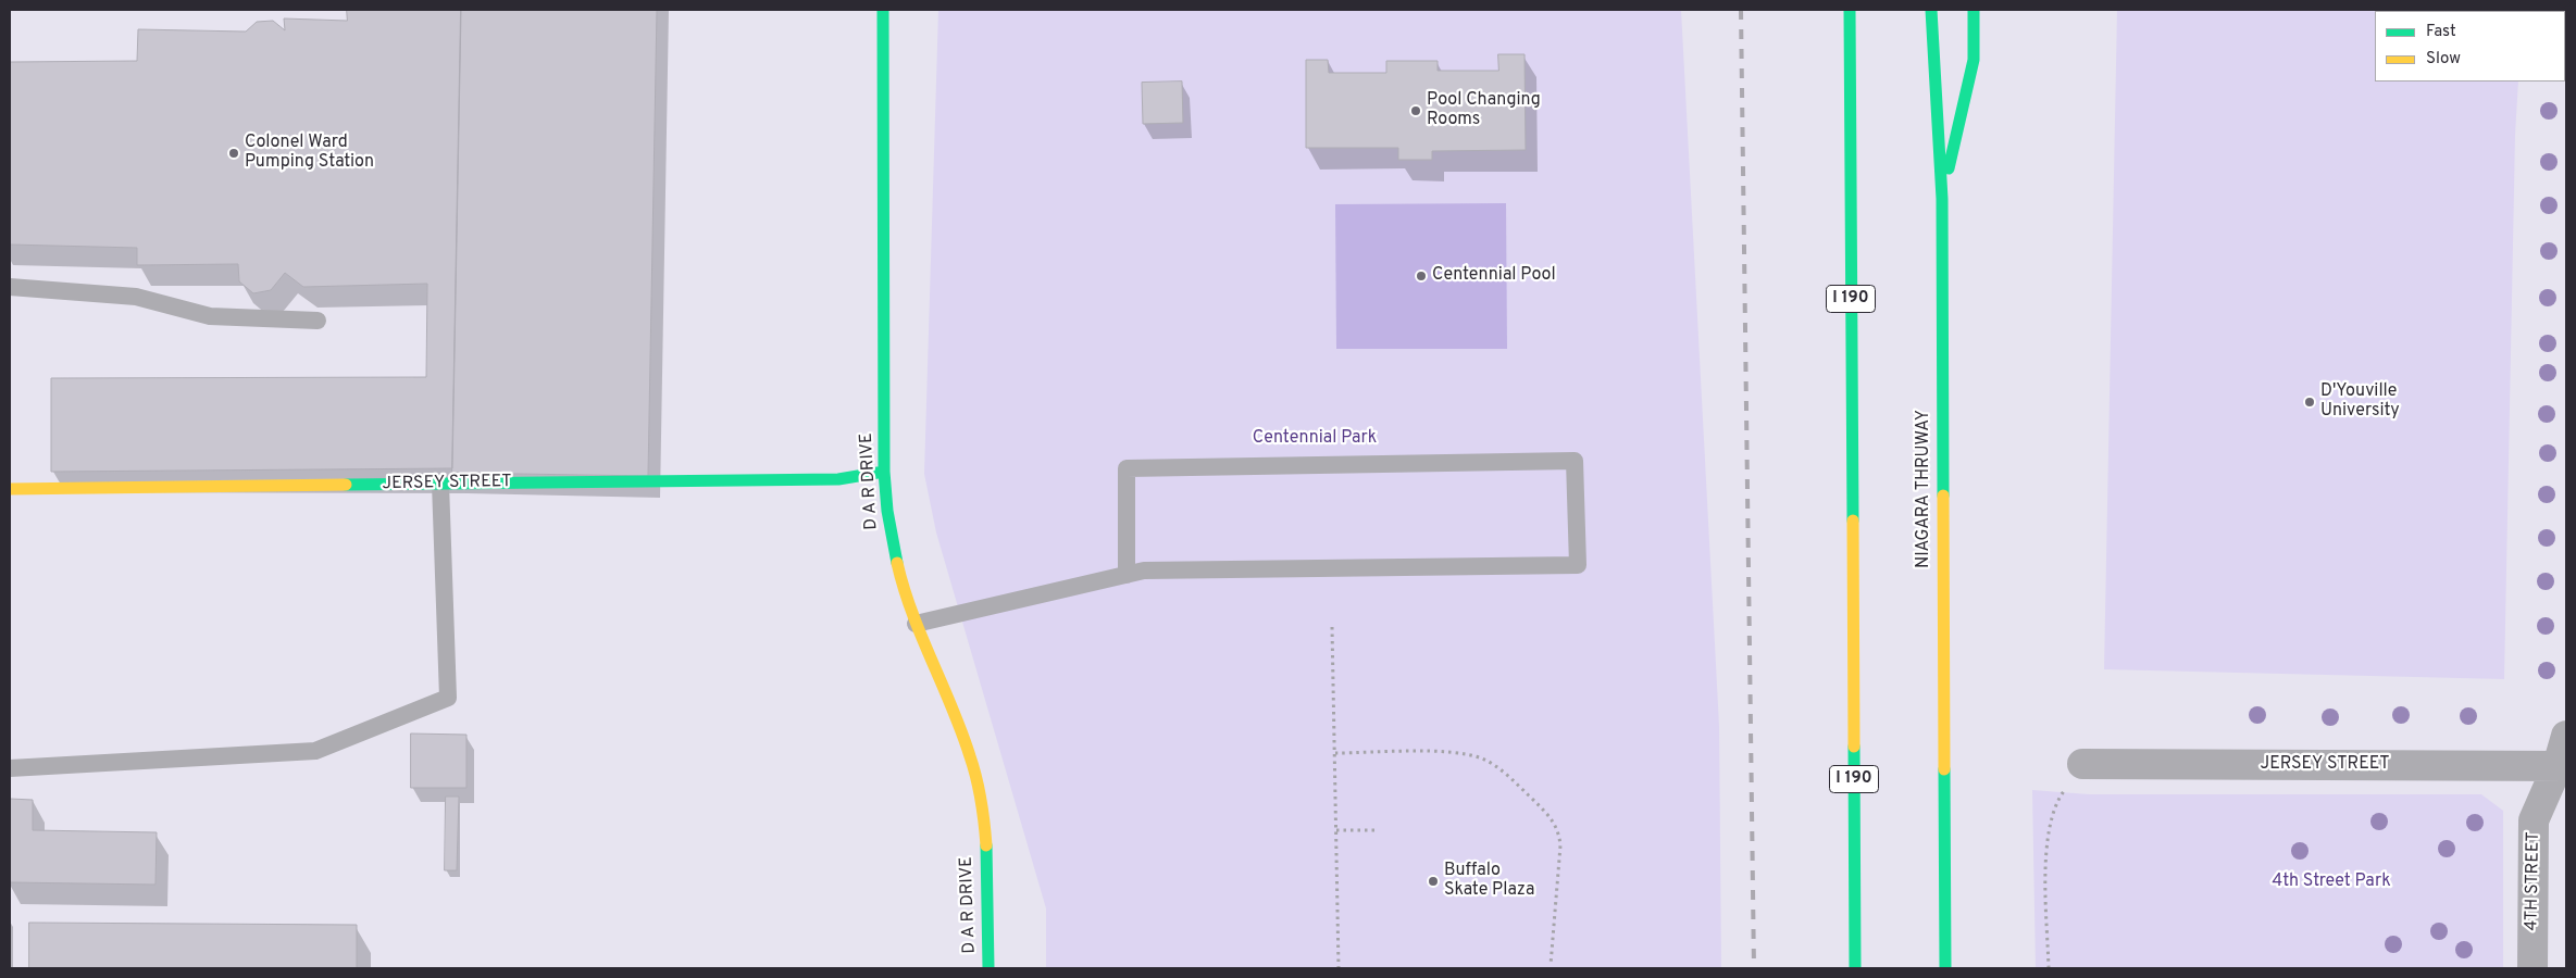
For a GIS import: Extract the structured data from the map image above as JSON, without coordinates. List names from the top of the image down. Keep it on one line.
{"streets":{"main road":["I 190","D A R DRIVE","JERSEY STREET","NIAGARA THRUWAY"],"street":["4TH STREET"]},"crossings":[["D A R DRIVE","JERSEY STREET"],["JERSEY STREET","4TH STREET"]],"parks":["Centennial Park","4th Street Park"],"places":["Pool Changing Rooms","Colonel Ward Pumping Station","Centennial Pool","D'Youville University","Buffalo Skate Plaza"],"legend":["Fast","Slow"]}
